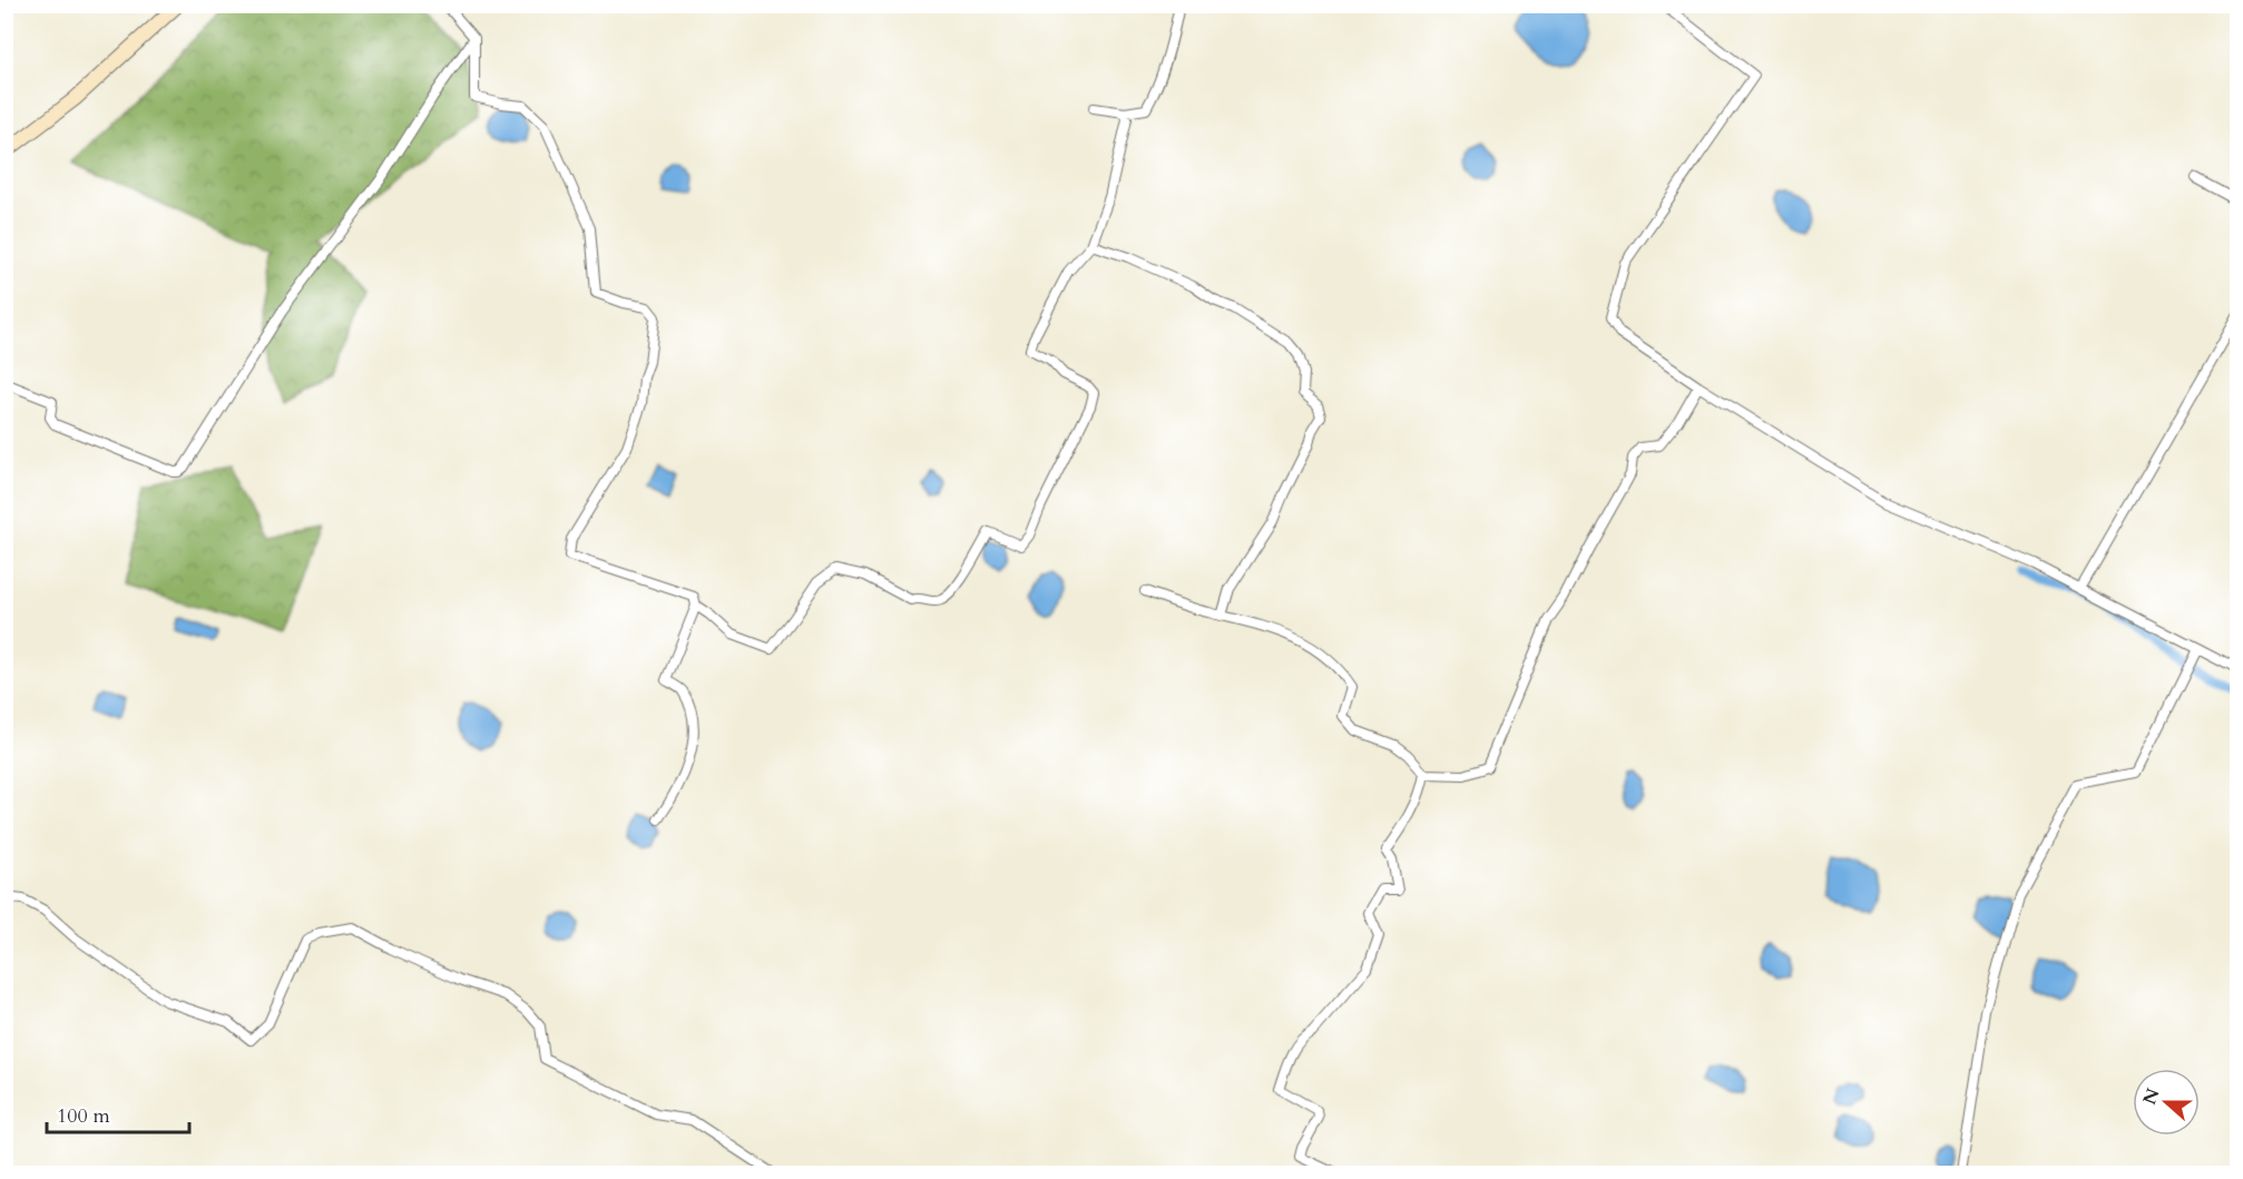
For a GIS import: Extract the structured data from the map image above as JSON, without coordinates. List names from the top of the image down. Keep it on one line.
{"scale_bar":"100 m","north":"left"}
